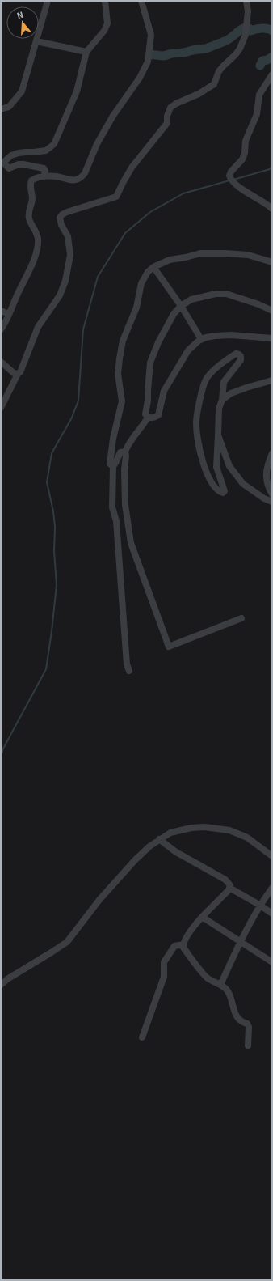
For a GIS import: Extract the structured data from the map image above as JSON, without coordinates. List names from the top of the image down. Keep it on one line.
{"north":"top"}
